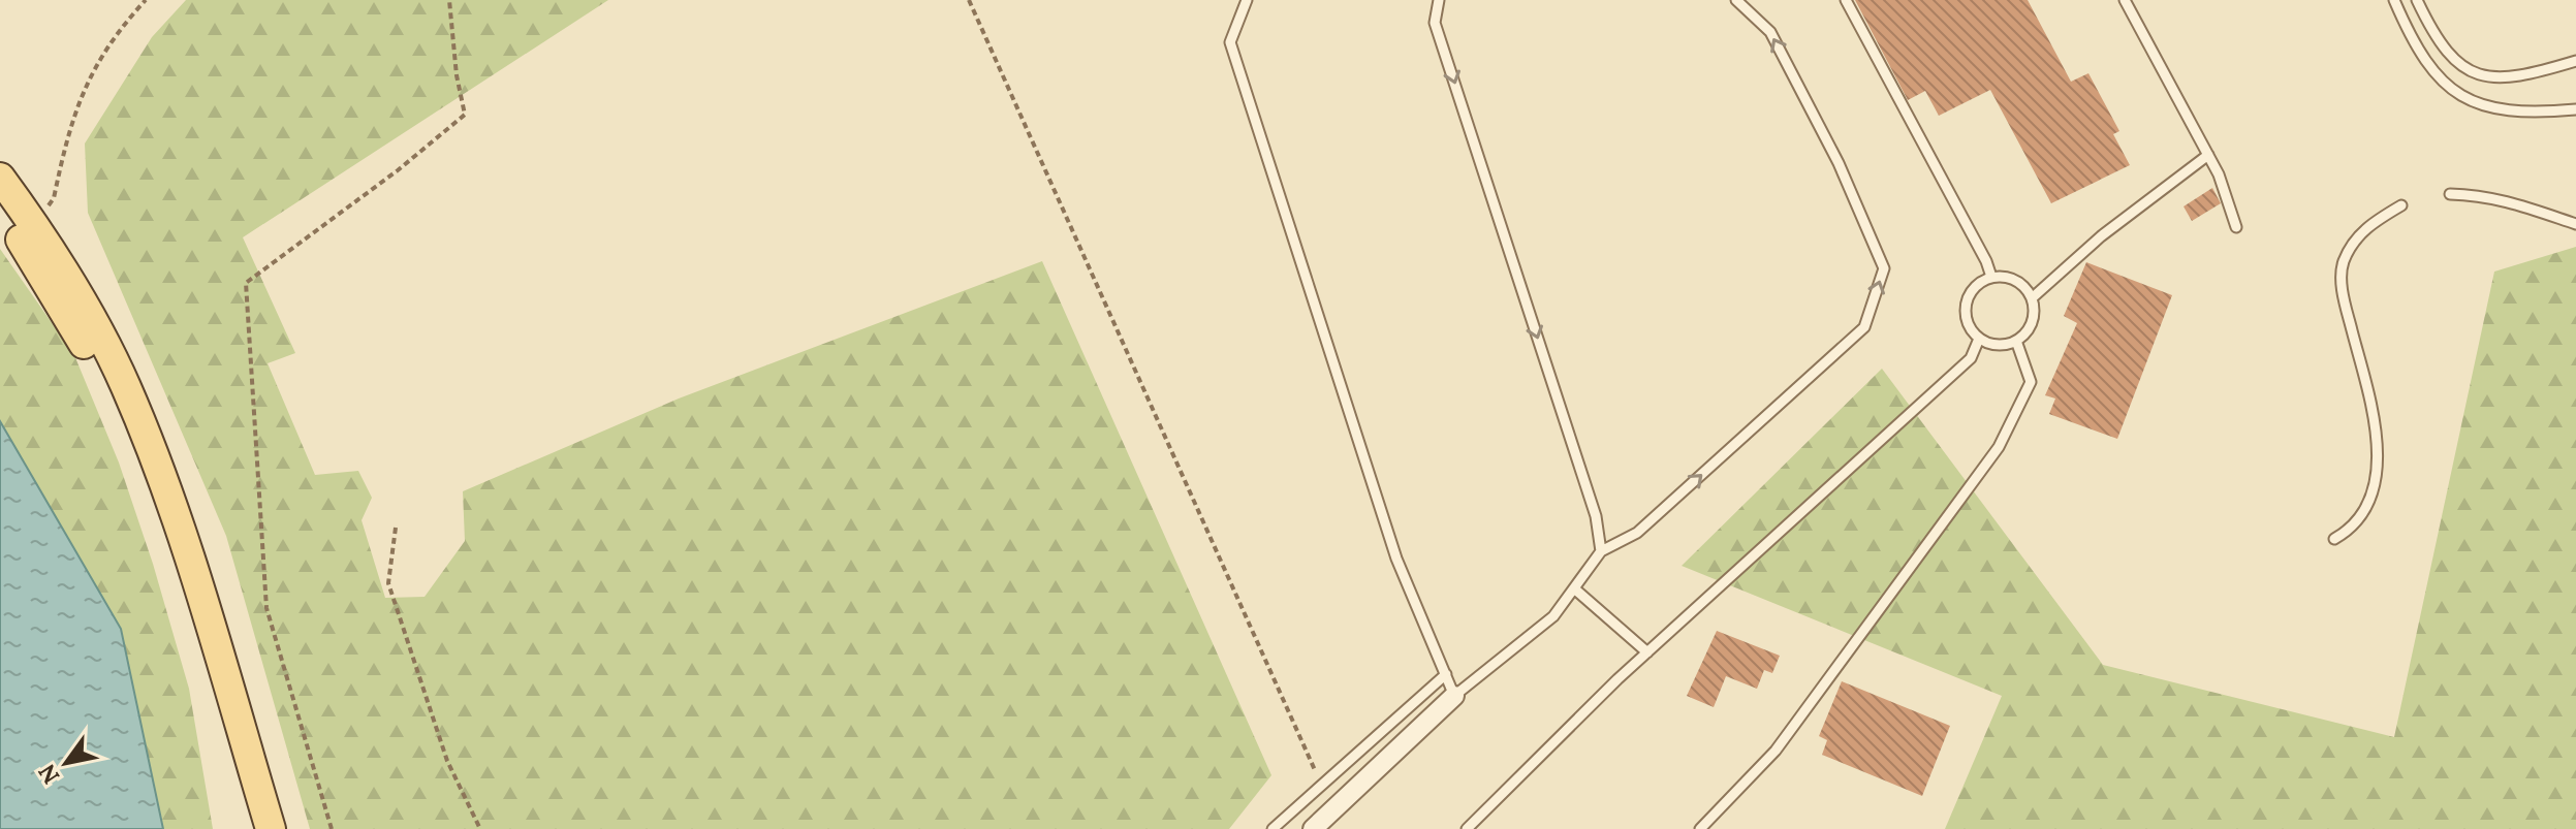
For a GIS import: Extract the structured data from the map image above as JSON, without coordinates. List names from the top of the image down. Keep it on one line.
{"north":"bottom left"}
